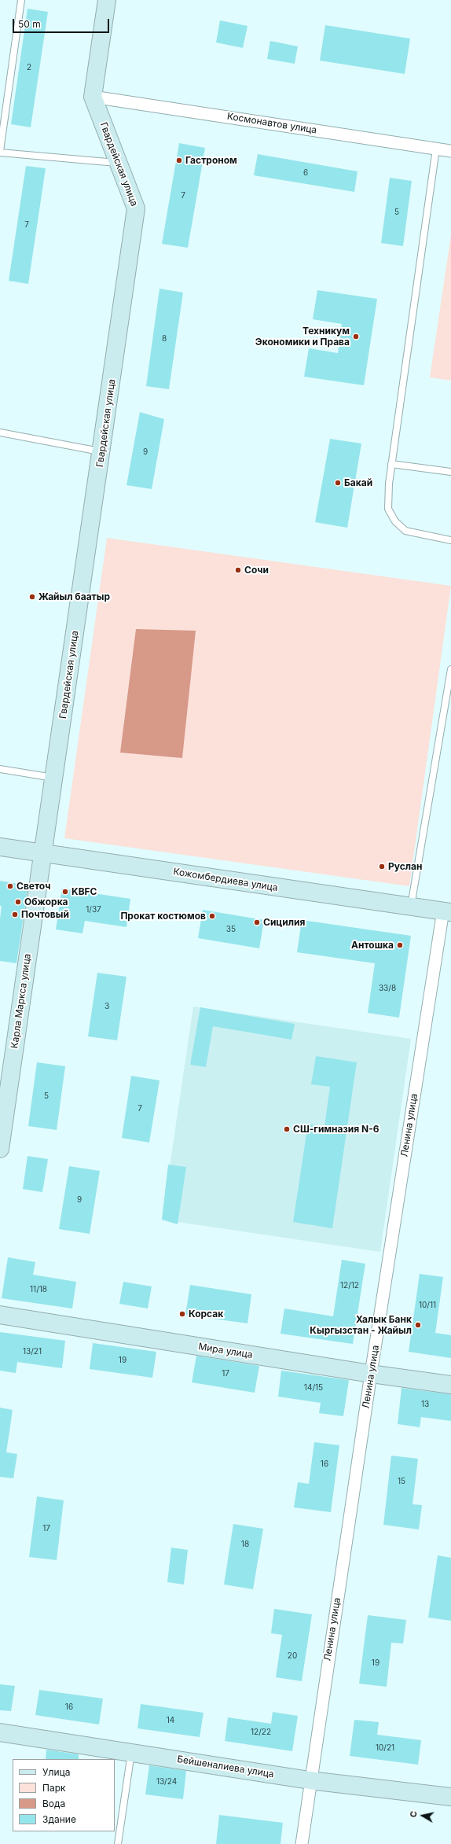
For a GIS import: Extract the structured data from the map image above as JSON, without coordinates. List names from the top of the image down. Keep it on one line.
{"streets":{"street":["Космонавтов улица","Гвардейская улица","Кожомбердиева улица","Карла Маркса улица","Ленина улица","Мира улица","Бейшеналиева улица"]},"crossings":[["Космонавтов улица","Гвардейская улица"],["Гвардейская улица","Кожомбердиева улица"],["Гвардейская улица","Карла Маркса улица"],["Кожомбердиева улица","Карла Маркса улица"],["Кожомбердиева улица","Ленина улица"],["Ленина улица","Мира улица"],["Ленина улица","Бейшеналиева улица"]],"places":["Гастроном","Техникум Экономики и Права","Бакай","Сочи","Жайыл баатыр","Руслан","Светоч","KBFC","Обжорка","Почтовый","Прокат костюмов","Сицилия","Антошка","СШ-гимназия N-6","Корсак","Халык Банк Кыргызстан - Жайыл"],"house_numbers":["2","6","7","5","7","8","9","1/37","35","33/8","3","5","7","9","12/12","11/18","10/11","13/21","19","17","14/15","13","16","15","17","18","20","19","16","14","12/22","10/21","13/24"],"legend":["Улица","Парк","Вода","Здание"],"scale_bar":"50 m","north":"left"}
